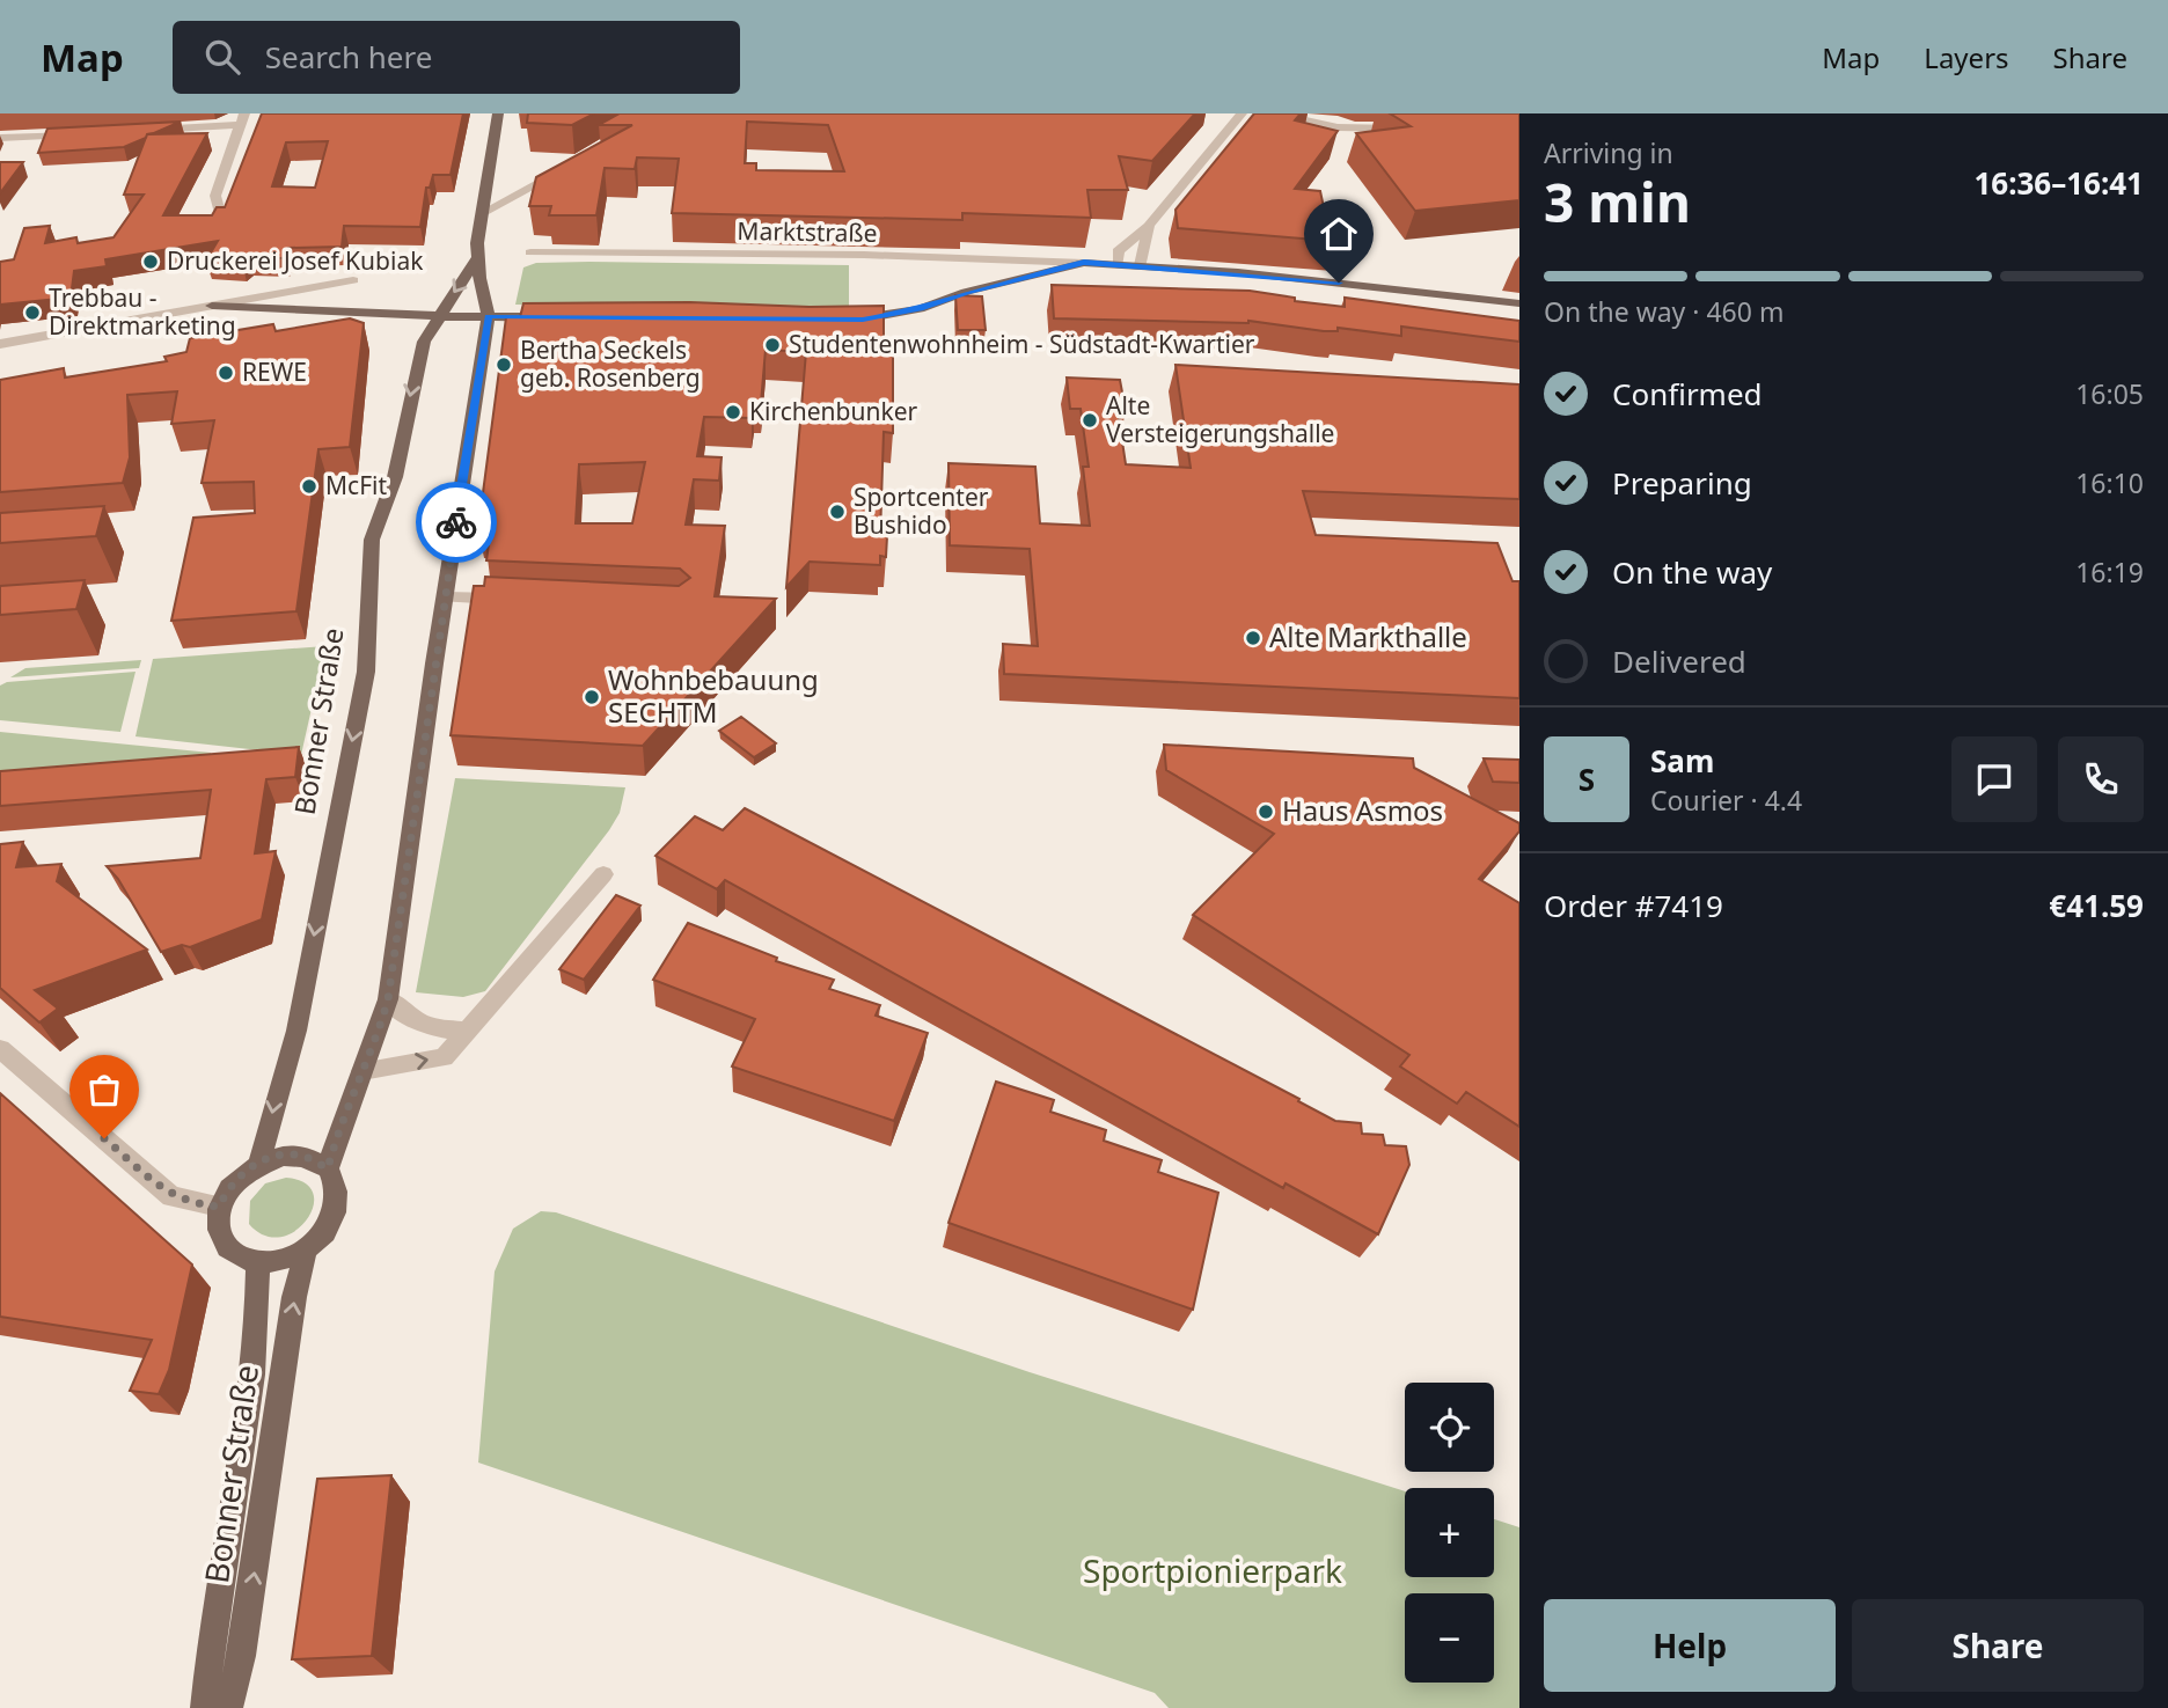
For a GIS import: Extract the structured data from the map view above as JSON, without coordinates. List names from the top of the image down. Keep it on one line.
{"streets":{"main road":["Marktstraße","Bonner Straße"]},"parks":["Sportpionierpark"],"places":["Druckerei Josef Kubiak","Trebbau - Direktmarketing","Studentenwohnheim - Südstadt-Kwartier","Bertha Seckels geb. Rosenberg","REWE","Kirchenbunker","Alte Versteigerungshalle","McFit","Sportcenter Bushido","Alte Markthalle","Wohnbebauung SECHTM","Haus Asmos"],"page":{"header":"Map","search":"Search here","nav":["Map","Layers","Share"],"heading":["3 min","Arriving in","16:36–16:41"],"panel":["Sam","Courier · 4.4","Order #7419","€41.59"],"bar":"On the way · 460 m","list":[["Confirmed","16:05"],["Preparing","16:10"],["On the way","16:19"],"Delivered"],"round":"S","map_buttons":["+","−"],"buttons":["Help","Share"]}}
